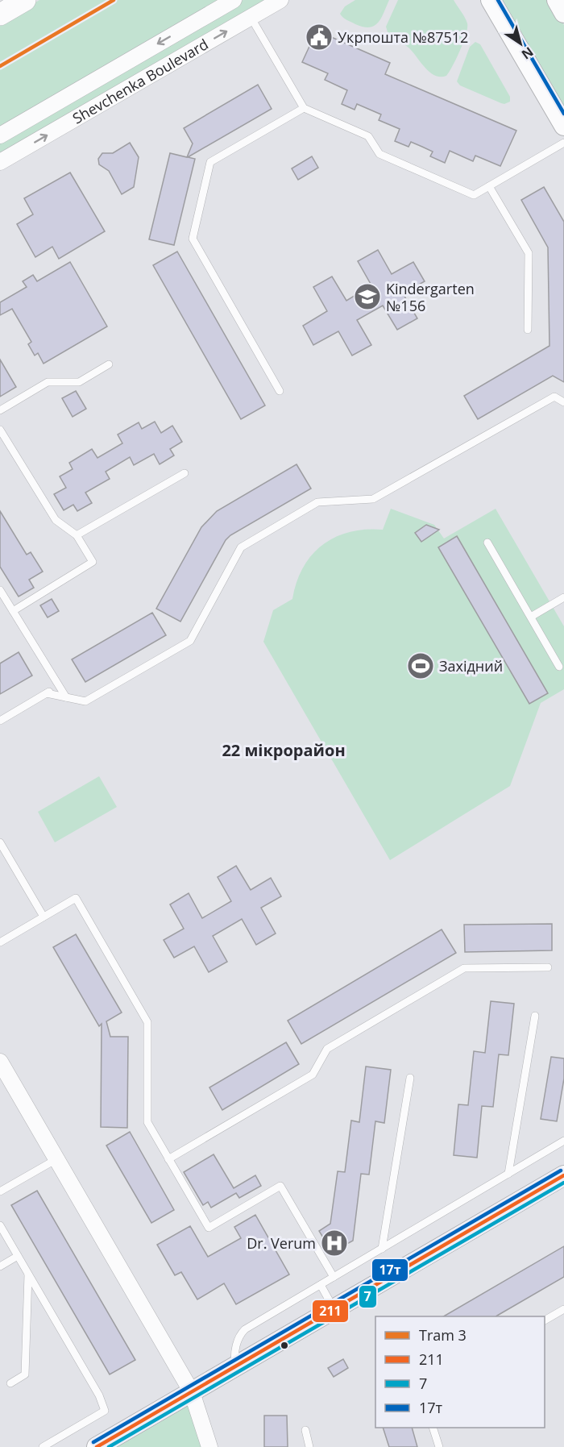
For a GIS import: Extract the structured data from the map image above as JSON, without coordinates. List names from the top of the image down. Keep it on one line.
{"streets":{"street":["Shevchenka Boulevard"]},"districts":["22 мікрорайон"],"places":{"public building":["Укрпошта №87512"],"school or university":["Kindergarten №156"],"sports":["Західний"],"hospital":["Dr. Verum"]},"lines":["tram line 3","transit line 17т","transit line 211","transit line 7"],"legend":["Tram 3","211","7","17т"],"north":"bottom right"}
